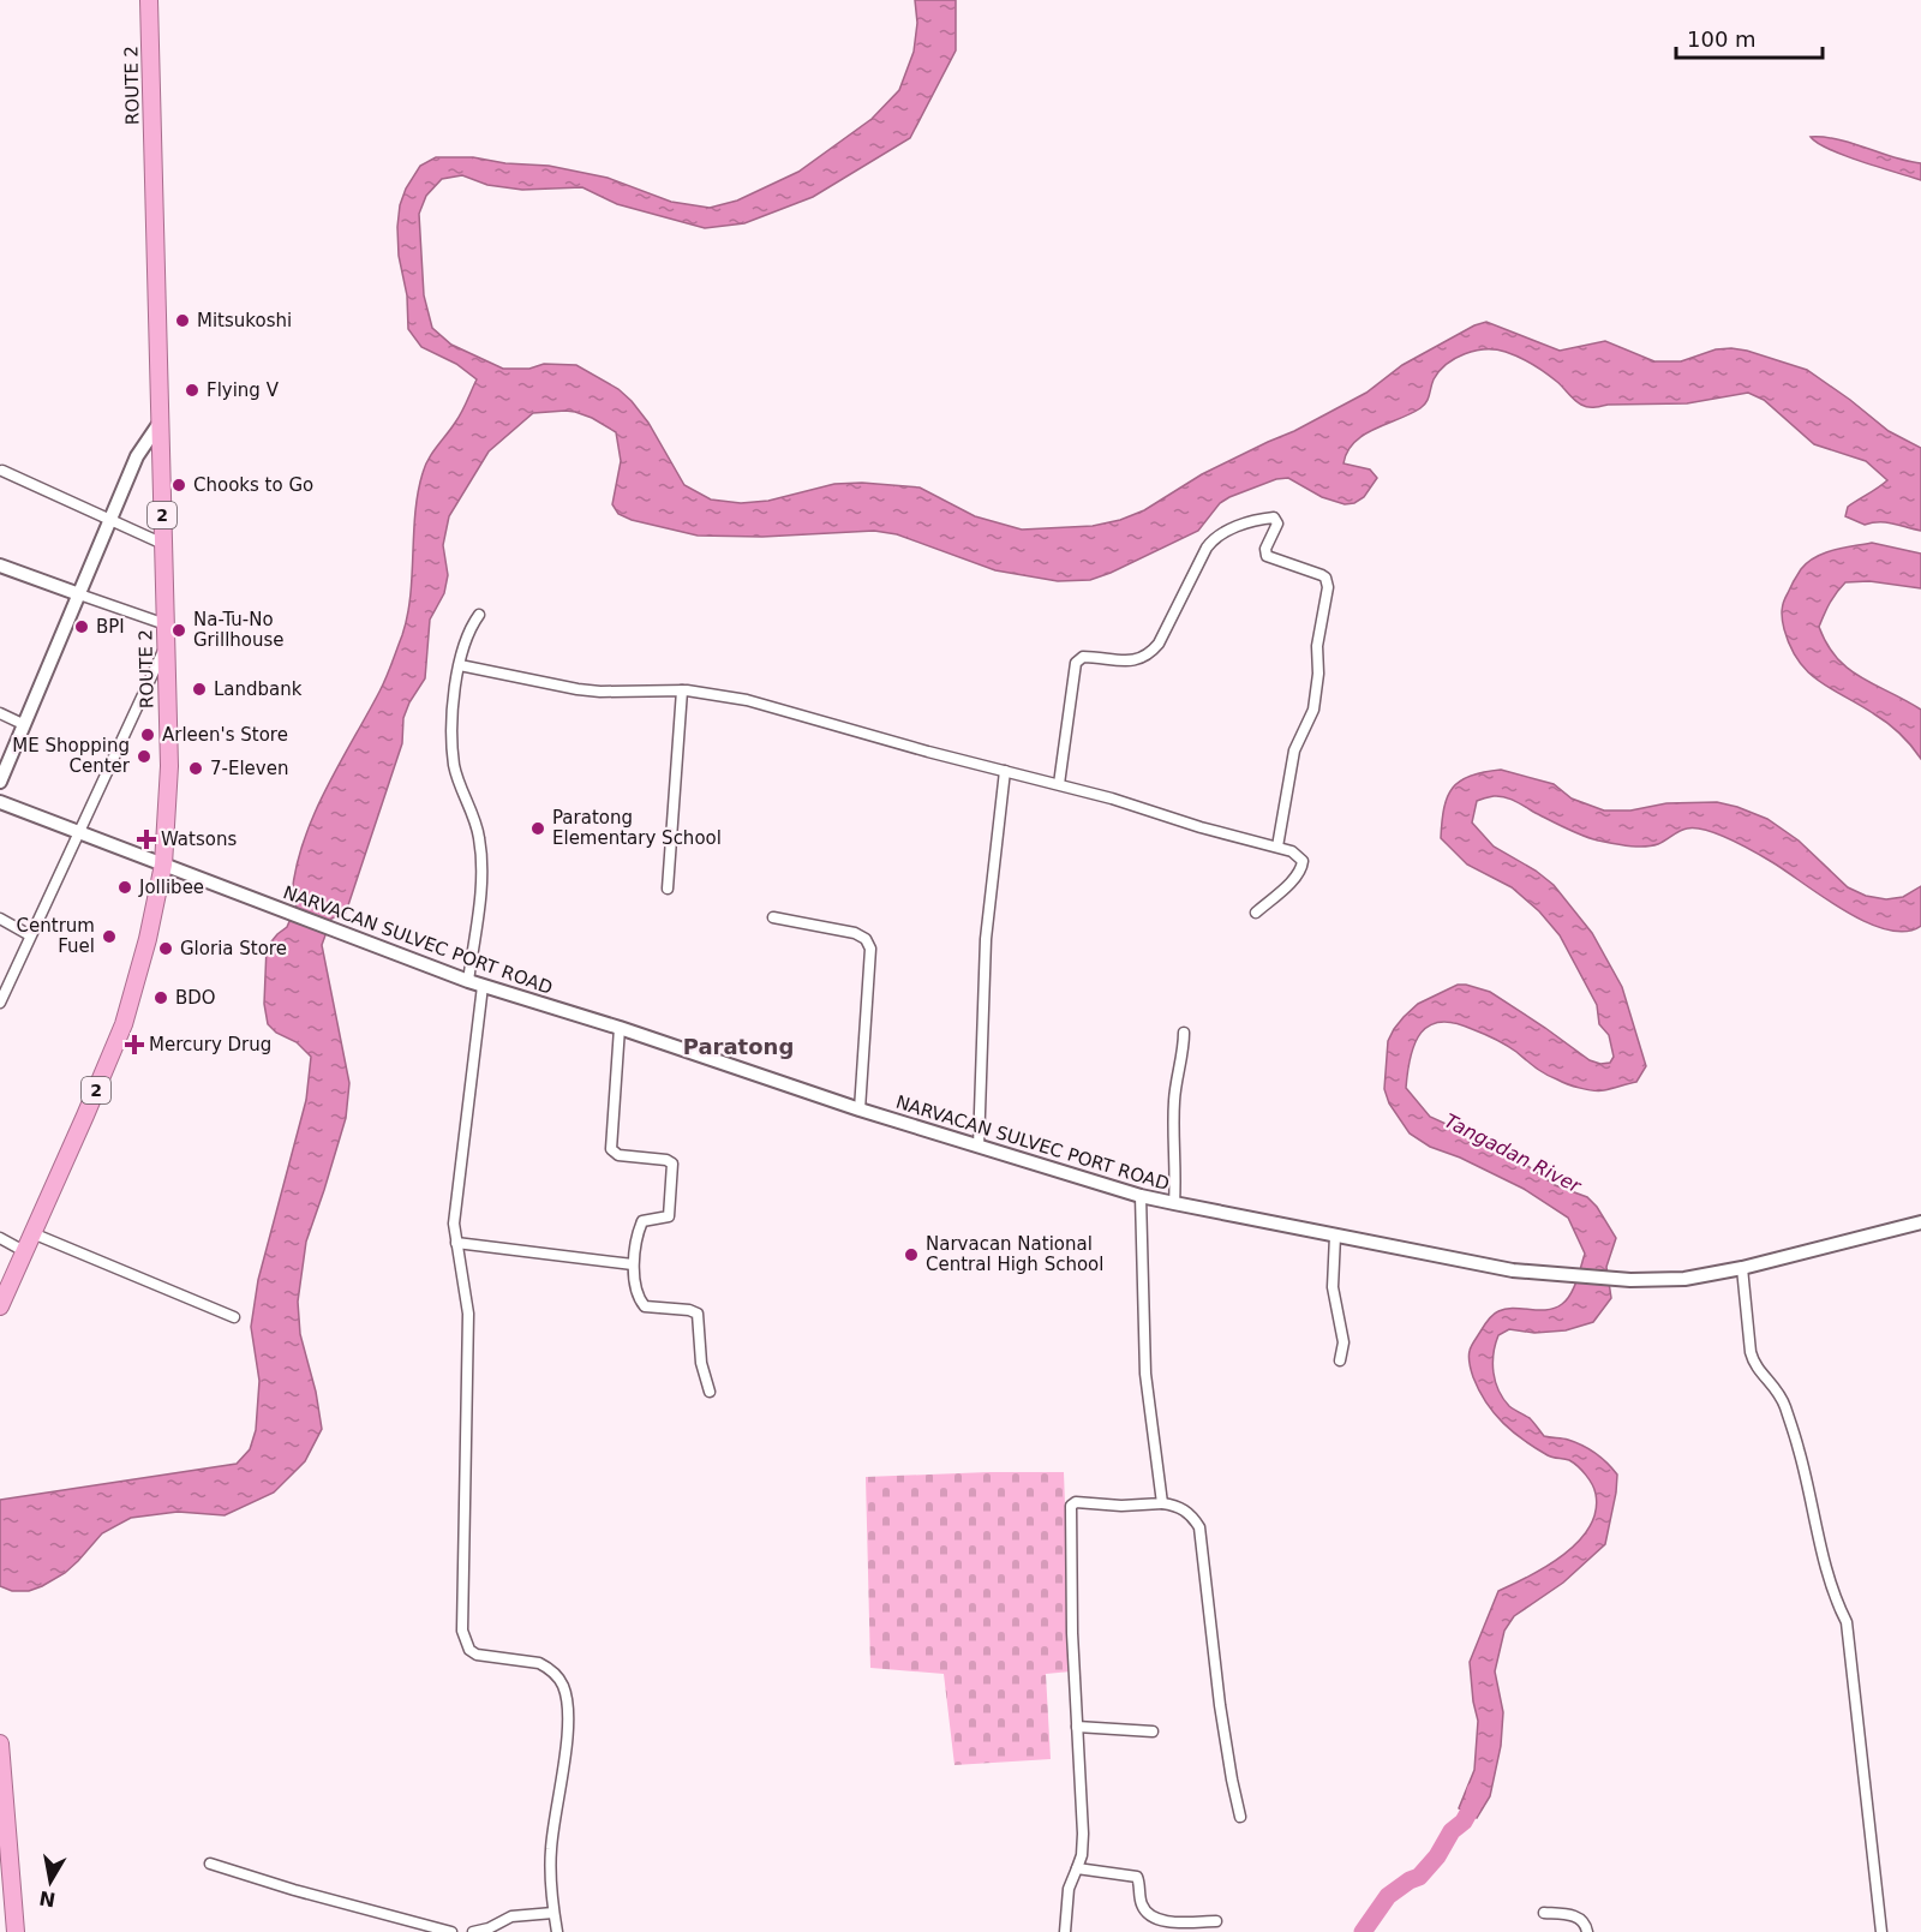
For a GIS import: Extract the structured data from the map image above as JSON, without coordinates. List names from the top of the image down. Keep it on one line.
{"streets":{"highway":["ROUTE 2","2"],"street":["NARVACAN SULVEC PORT ROAD"]},"crossings":[["ROUTE 2","NARVACAN SULVEC PORT ROAD"]],"districts":["Paratong"],"water":["Tangadan River"],"places":{"other":["Mitsukoshi","Flying V","Chooks to Go","BPI","Na-Tu-No Grillhouse","Landbank","Arleen's Store","ME Shopping Center","7-Eleven","Paratong Elementary School","Jollibee","Centrum Fuel","Gloria Store","BDO","Narvacan National Central High School"],"health":["Watsons","Mercury Drug"]},"scale_bar":"100 m","north":"bottom"}
